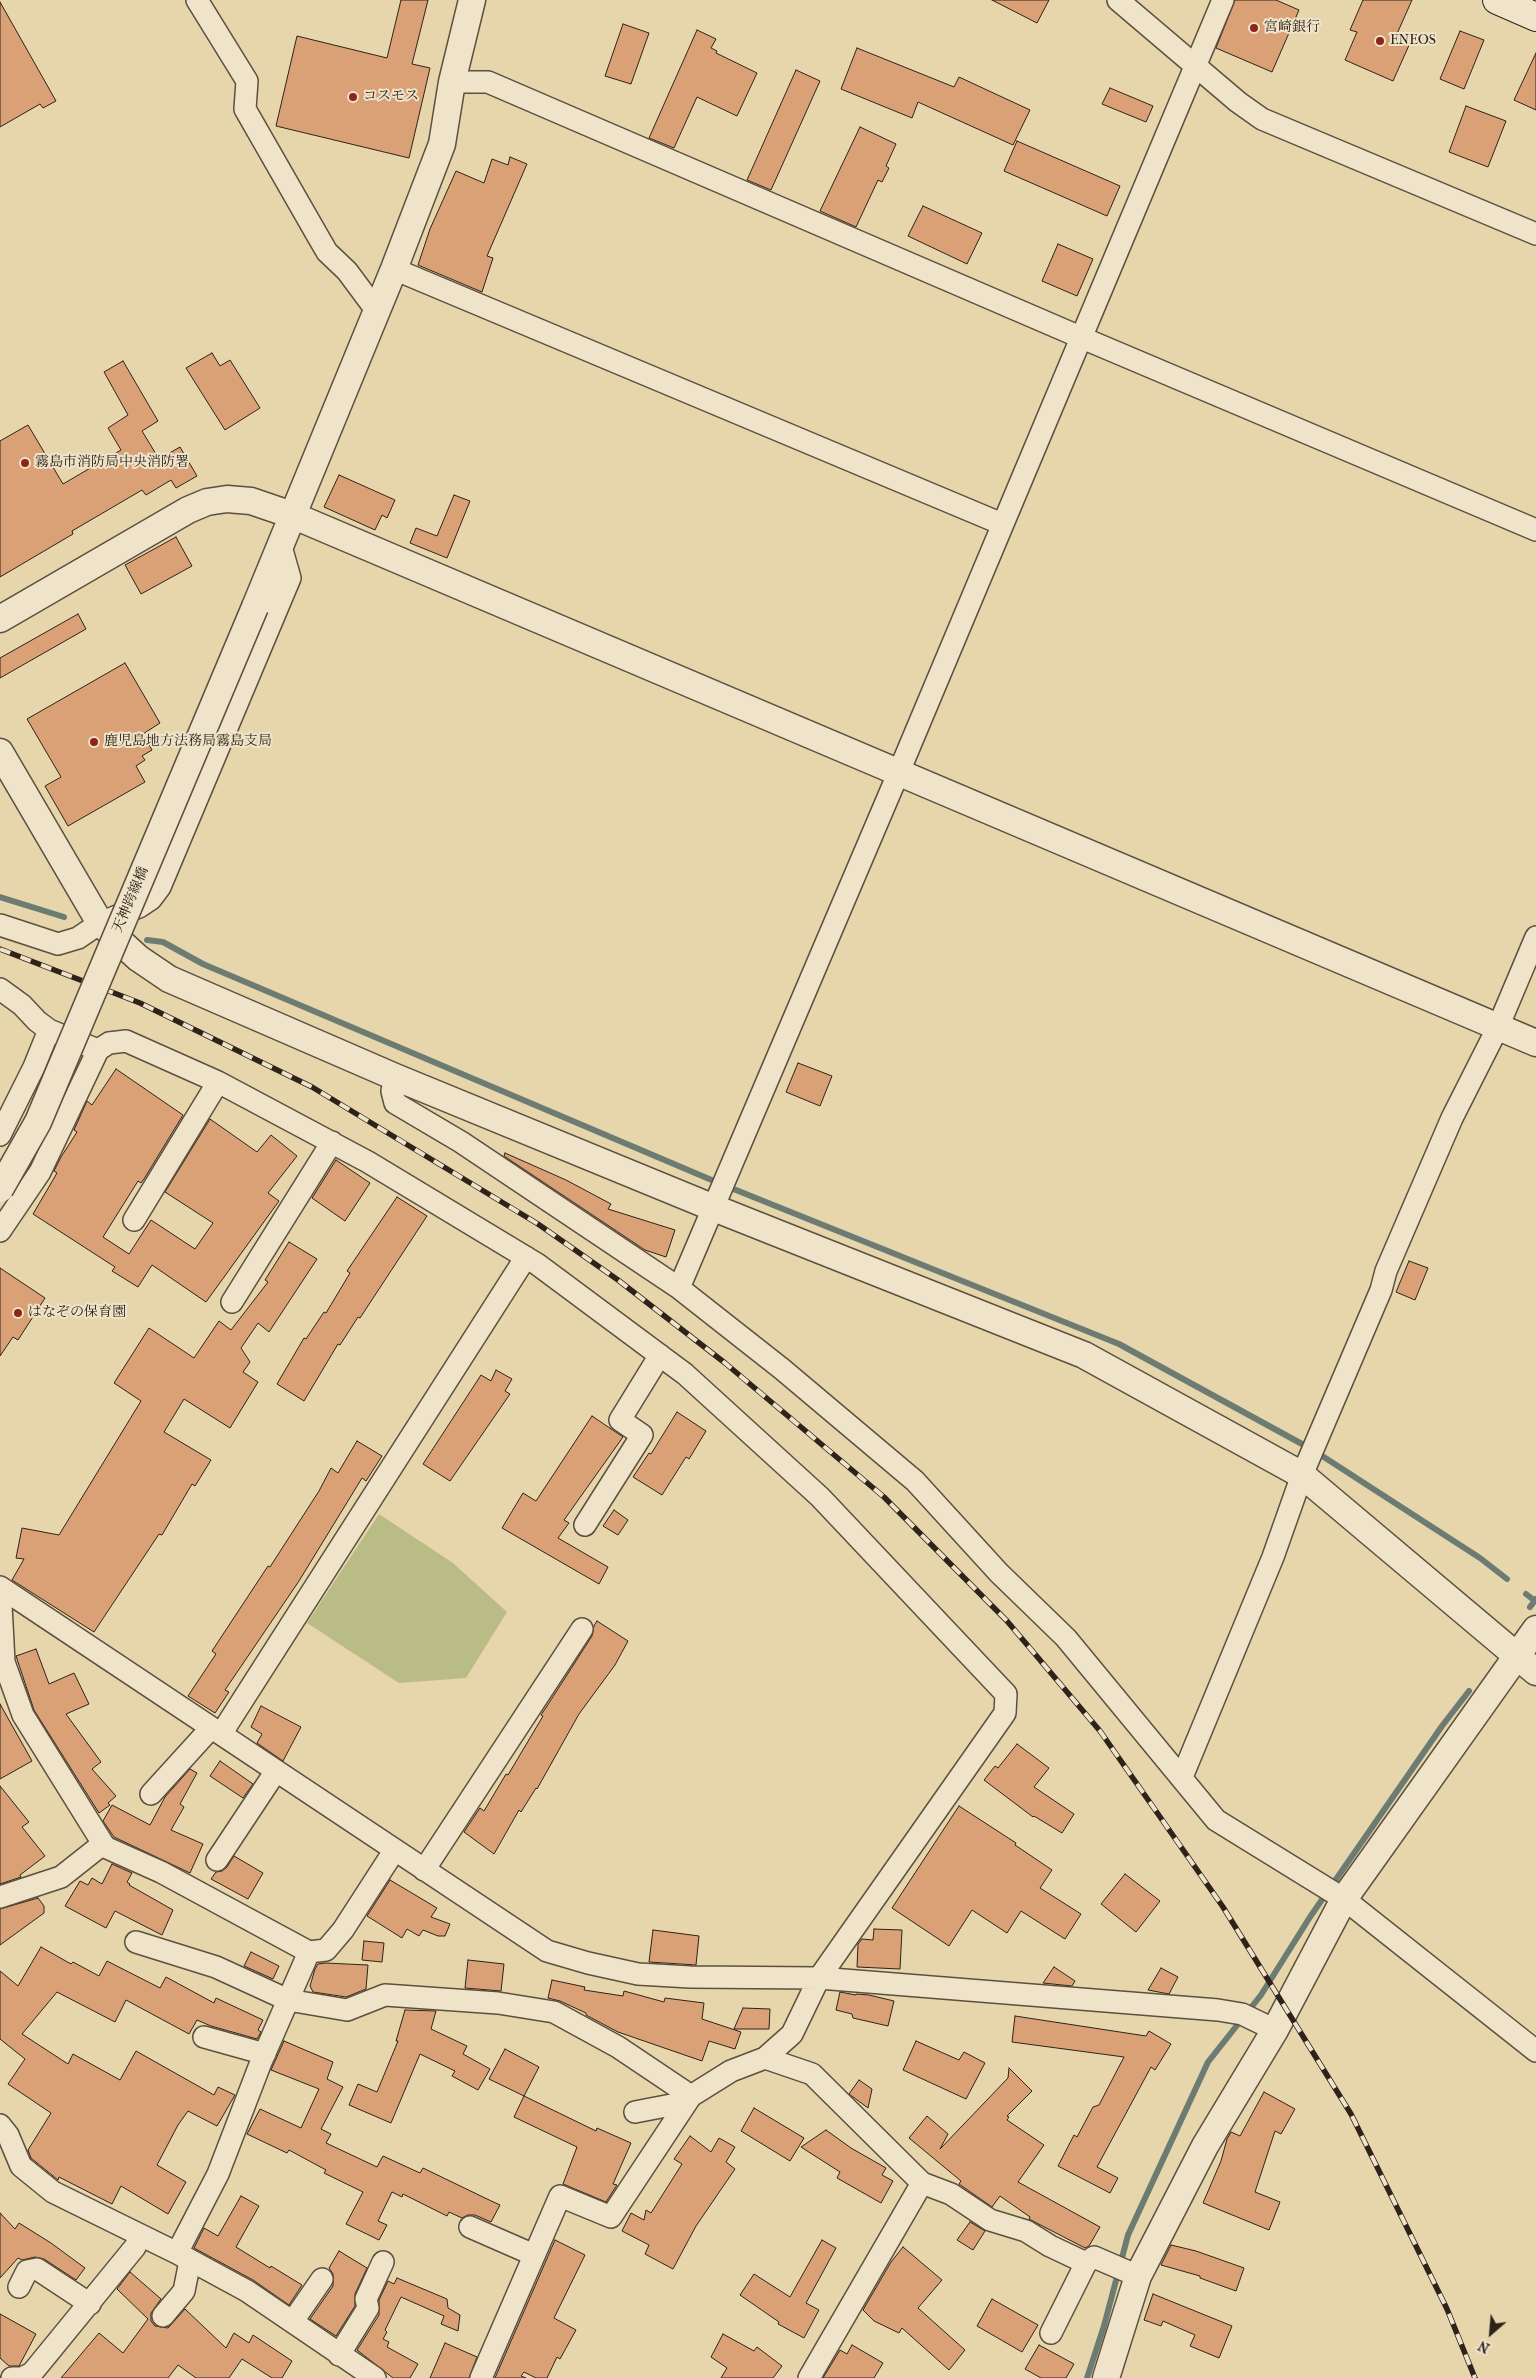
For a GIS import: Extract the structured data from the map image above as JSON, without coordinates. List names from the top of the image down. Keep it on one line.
{"streets":{"street":["天神跨線橋"]},"places":["宮崎銀行","ENEOS","コスモス","霧島市消防局中央消防署","鹿児島地方法務局霧島支局","はなぞの保育園"],"north":"bottom left"}
